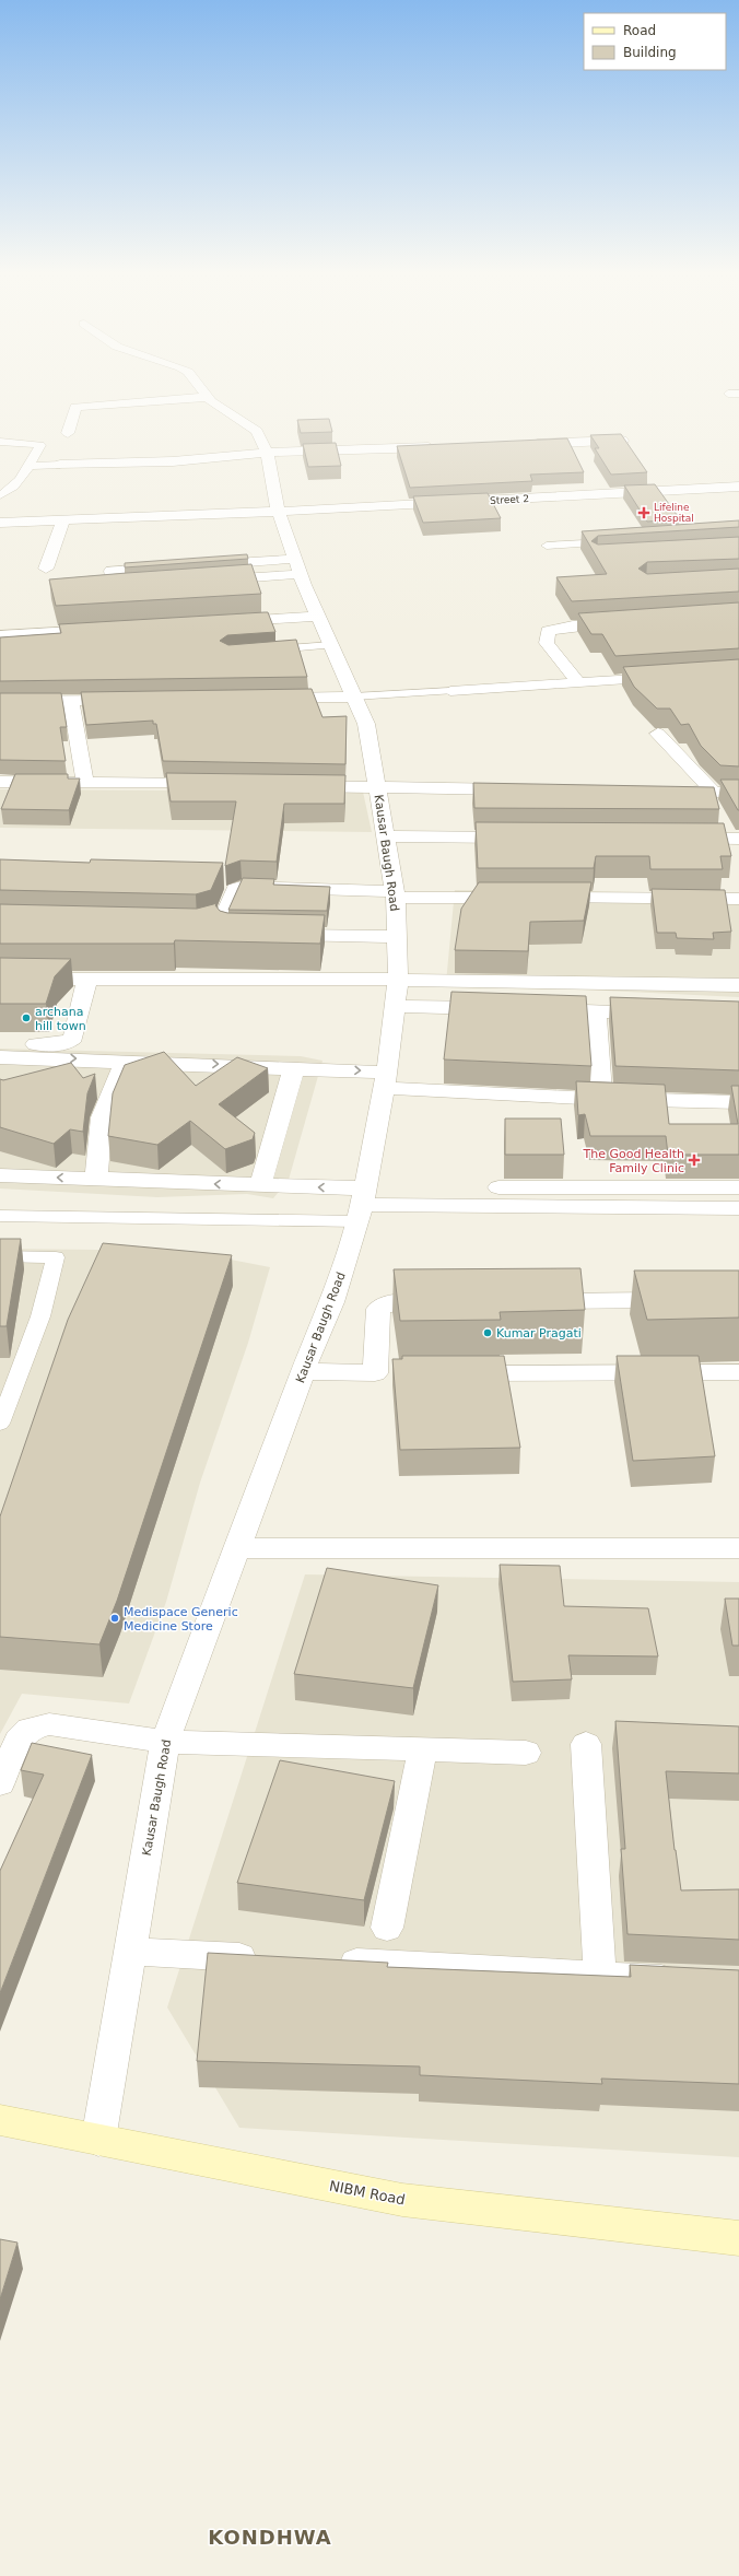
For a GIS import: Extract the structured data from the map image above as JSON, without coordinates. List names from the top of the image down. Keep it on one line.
{"streets":{"main road":["NIBM Road"],"street":["Street 2","Kausar Baugh Road"]},"crossings":[["Street 2","Kausar Baugh Road"],["Kausar Baugh Road","NIBM Road"]],"districts":["KONDHWA"],"places":{"health":["Lifeline Hospital","The Good Health Family Clinic"],"other":["archana hill town","Kumar Pragati","Medispace Generic Medicine Store"]},"legend":["Road","Building"]}
